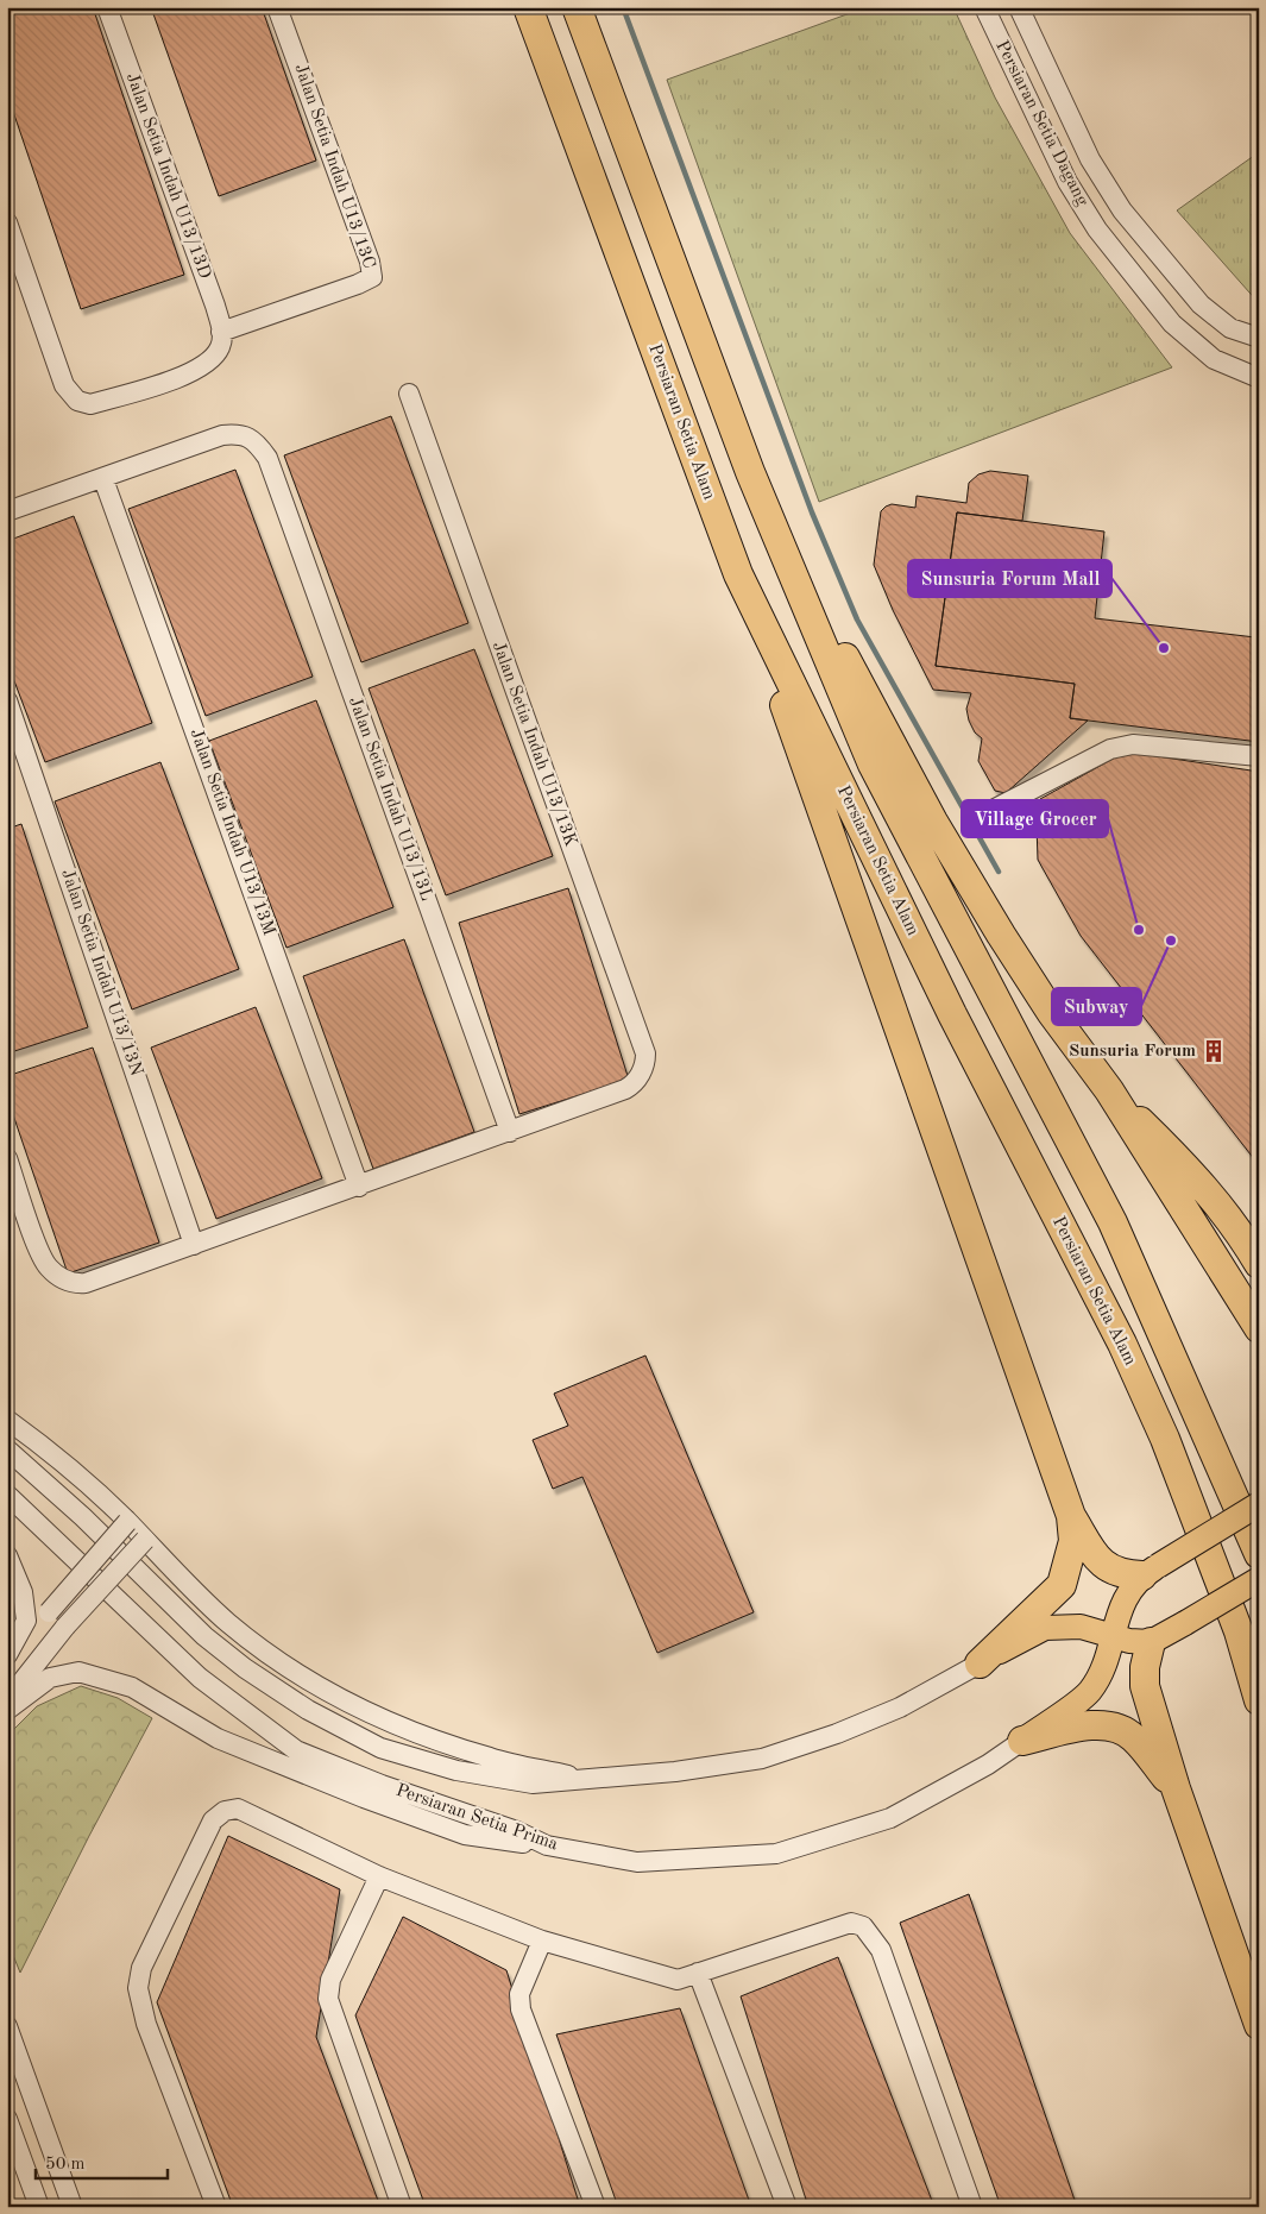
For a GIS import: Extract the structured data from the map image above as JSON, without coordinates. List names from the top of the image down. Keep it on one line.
{"streets":{"highway":["Persiaran Setia Alam"],"street":["Persiaran Setia Dagang","Jalan Setia Indah U13/13C","Jalan Setia Indah U13/13D","Jalan Setia Indah U13/13K","Jalan Setia Indah U13/13L","Jalan Setia Indah U13/13M","Jalan Setia Indah U13/13N","Persiaran Setia Prima"]},"crossings":[["Jalan Setia Indah U13/13C","Jalan Setia Indah U13/13D"],["Jalan Setia Indah U13/13K","Jalan Setia Indah U13/13L"],["Jalan Setia Indah U13/13L","Jalan Setia Indah U13/13M"]],"places":{"other":["Sunsuria Forum Mall","Village Grocer","Subway"],"building":["Sunsuria Forum"]},"scale_bar":"50 m"}
